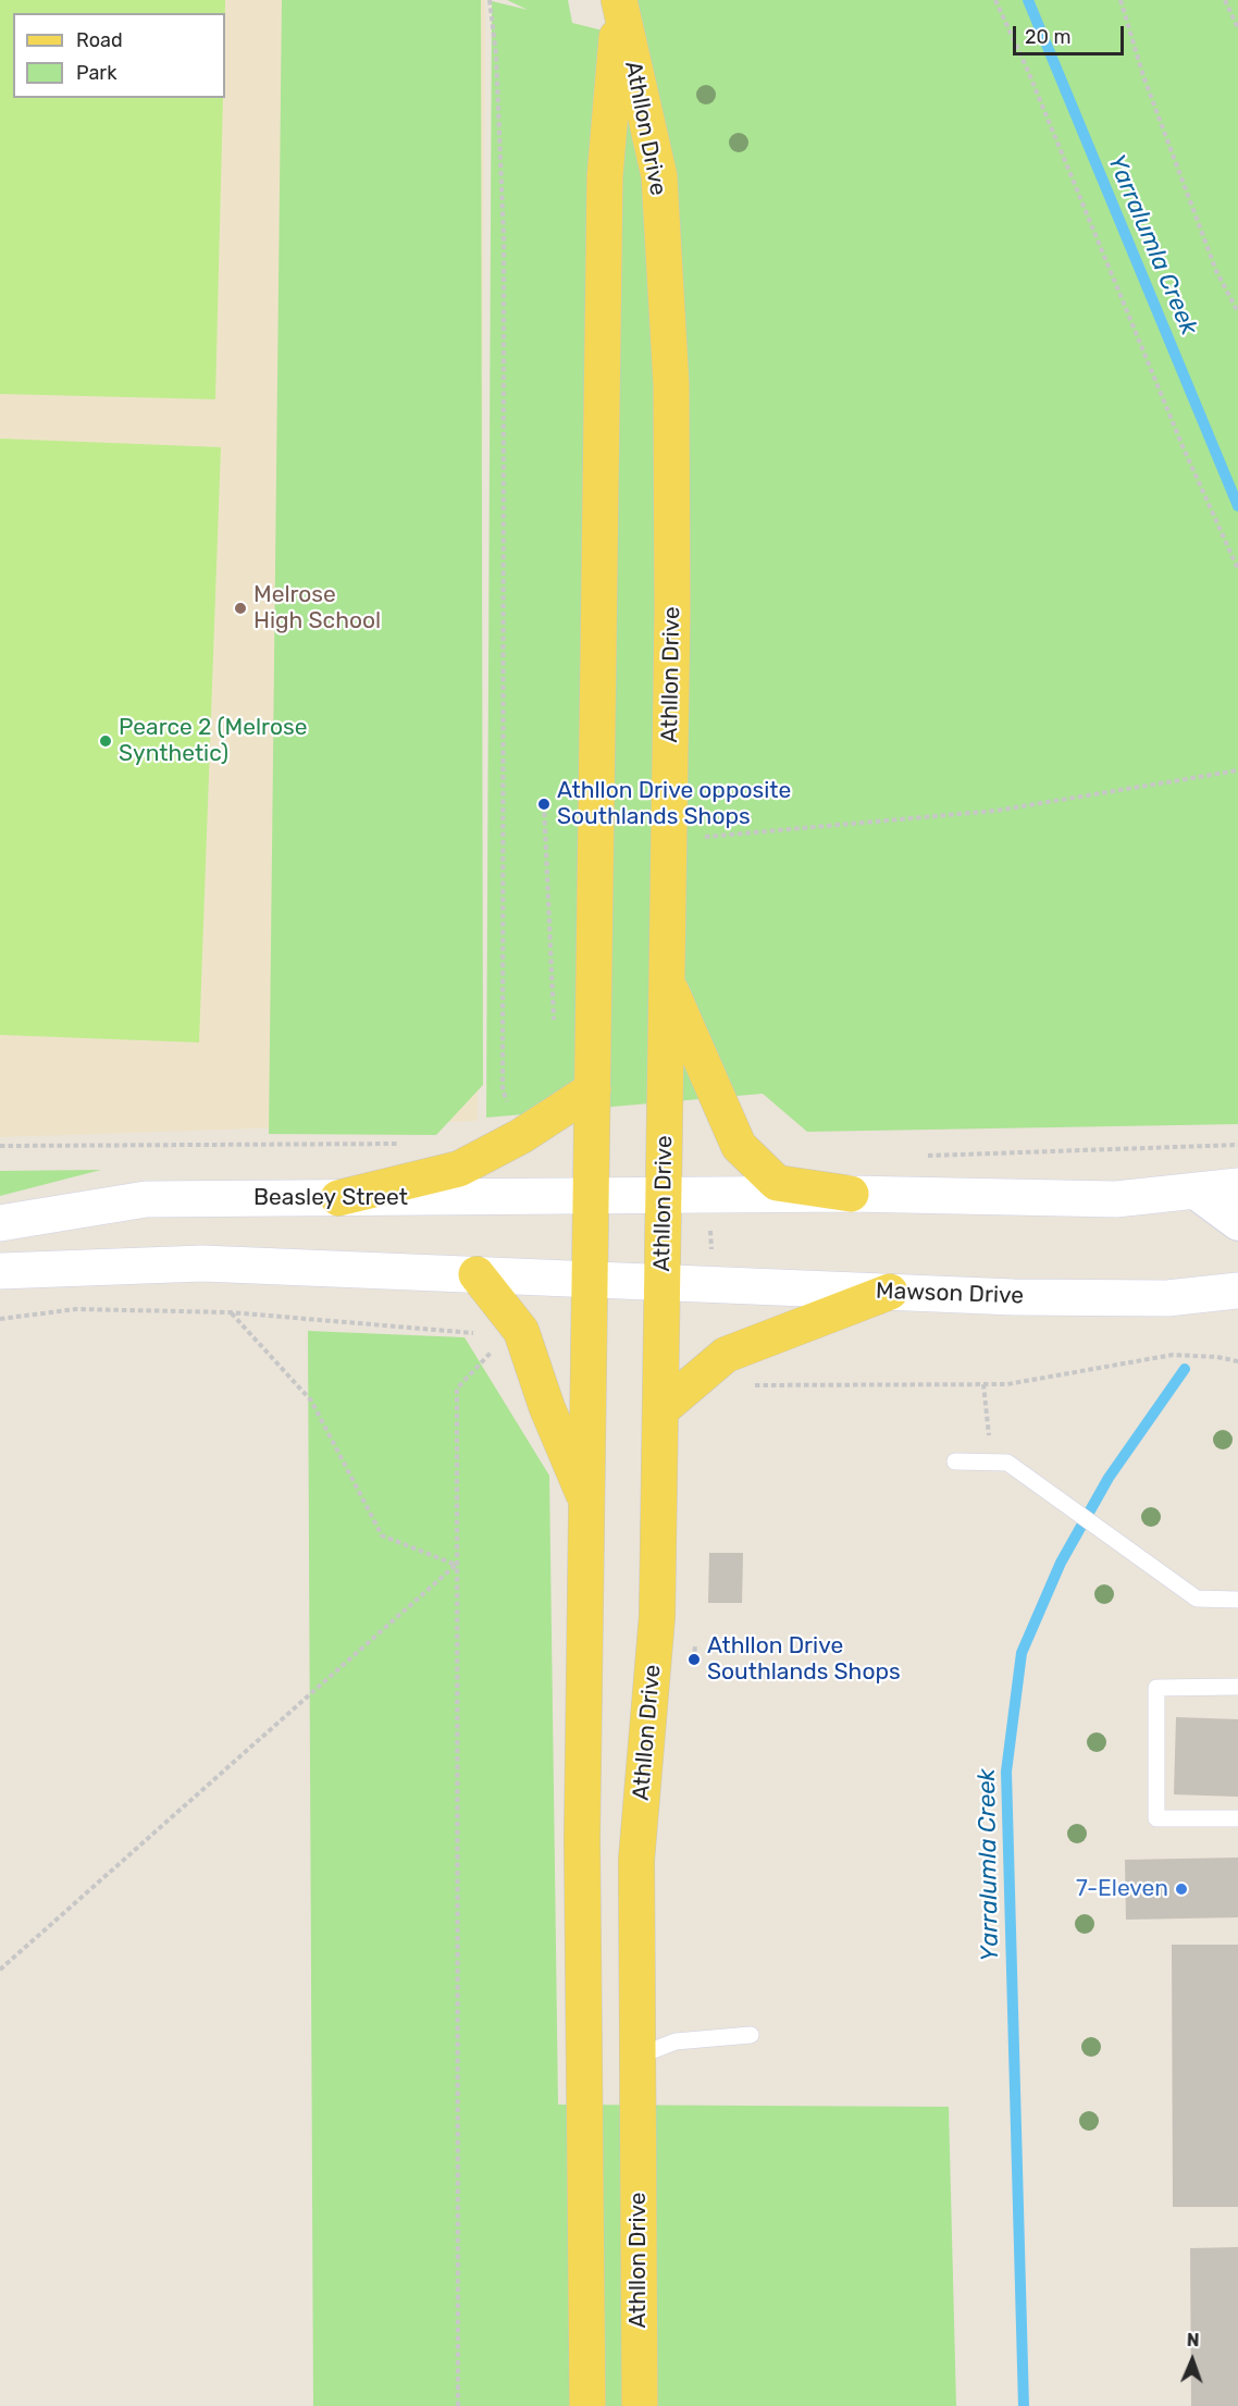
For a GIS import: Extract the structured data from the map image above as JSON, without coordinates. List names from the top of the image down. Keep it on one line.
{"streets":{"main road":["Athllon Drive","Beasley Street","Mawson Drive"]},"crossings":[["Athllon Drive","Beasley Street"],["Athllon Drive","Mawson Drive"]],"water":["Yarralumla Creek"],"places":["Melrose High School","Pearce 2 (Melrose Synthetic)","Athllon Drive opposite Southlands Shops","Athllon Drive Southlands Shops","7-Eleven"],"legend":["Road","Park"],"scale_bar":"20 m","north":"top"}
